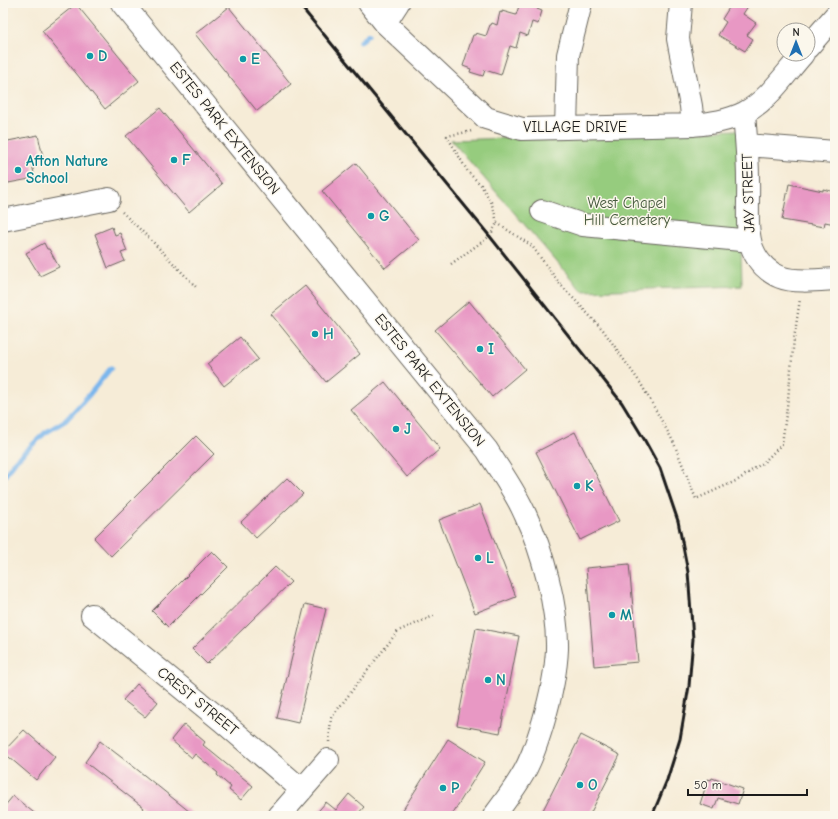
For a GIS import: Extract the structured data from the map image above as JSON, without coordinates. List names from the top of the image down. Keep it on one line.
{"streets":{"street":["VILLAGE DRIVE","ESTES PARK EXTENSION","JAY STREET","CREST STREET"]},"crossings":[["VILLAGE DRIVE","JAY STREET"]],"parks":["West Chapel Hill Cemetery"],"places":["D","E","F","Afton Nature School","G","H","I","J","K","L","M","N","O","P"],"scale_bar":"50 m","north":"top"}
